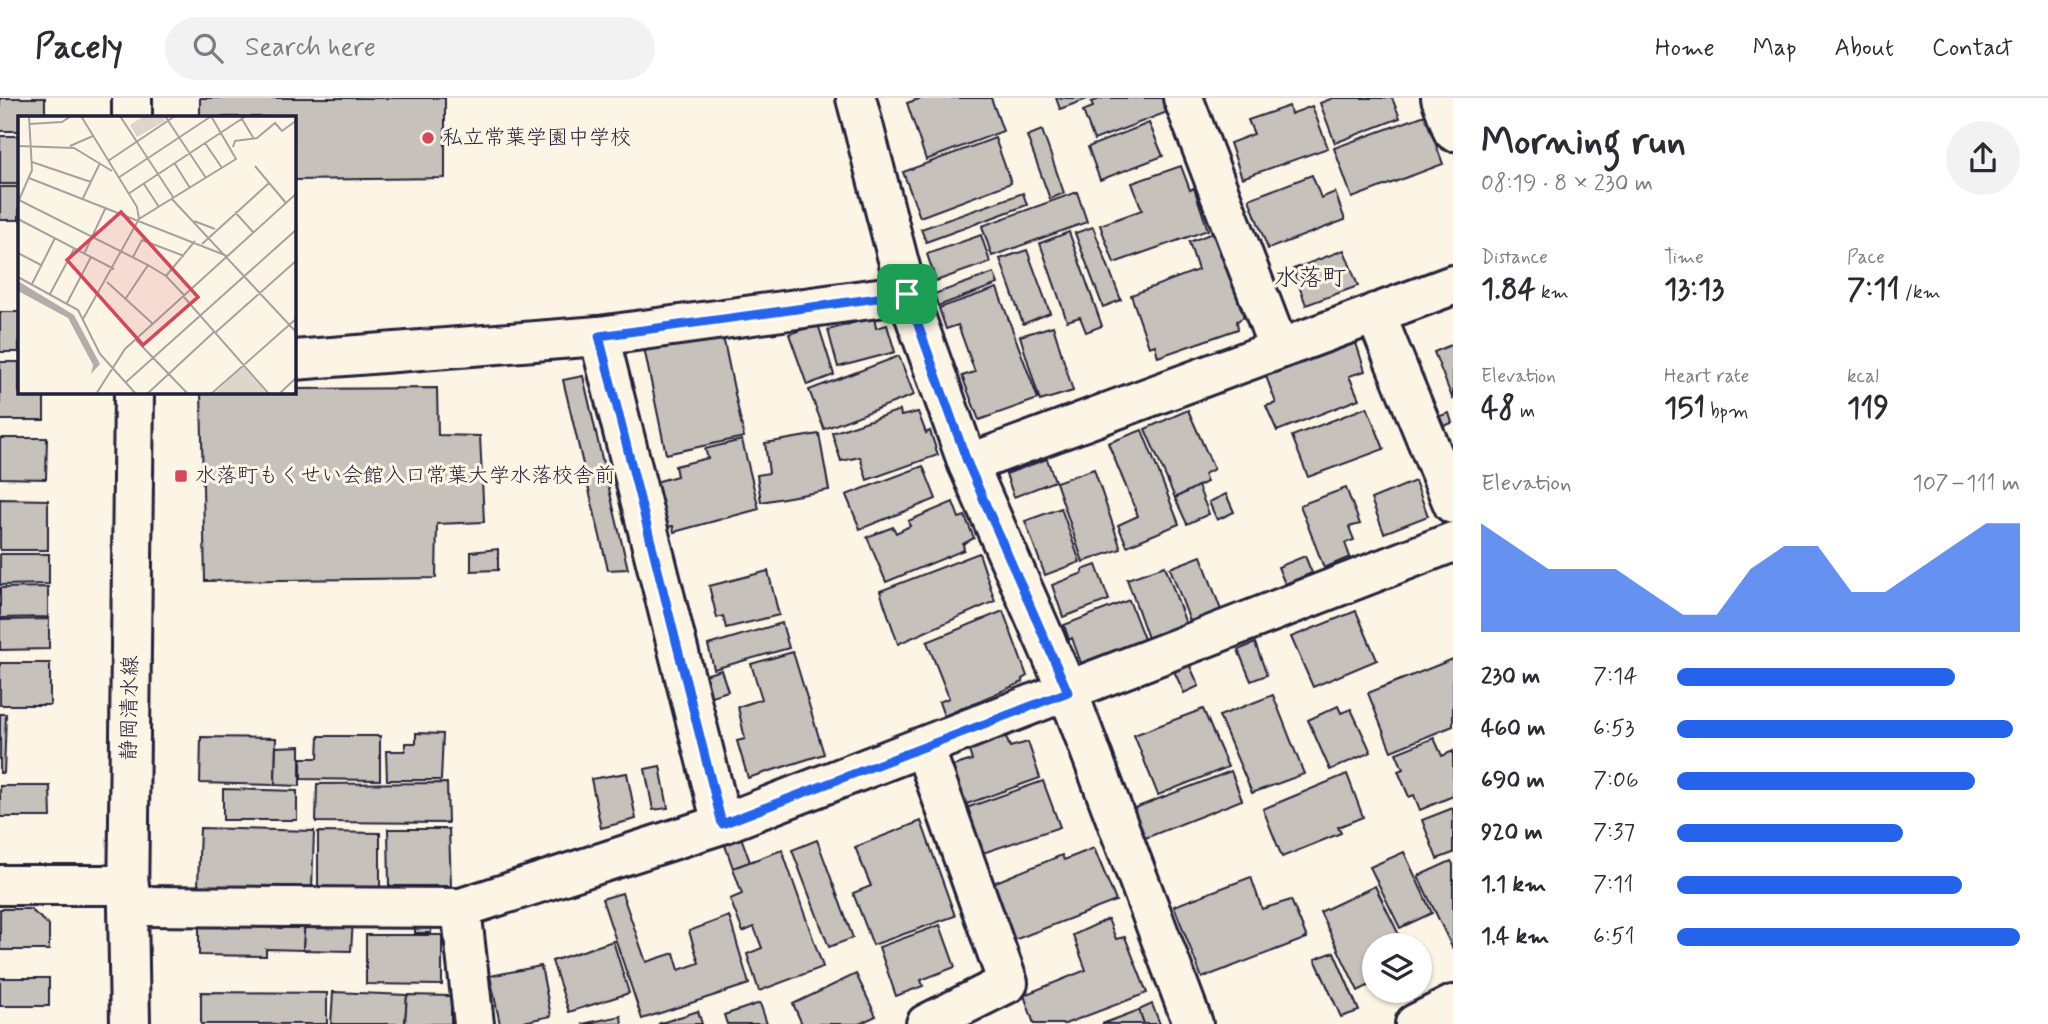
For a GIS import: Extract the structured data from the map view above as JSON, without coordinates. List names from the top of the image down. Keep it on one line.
{"streets":{"street":["静岡清水線"]},"districts":["水落町"],"places":{"other":["私立常葉学園中学校"],"transit":["水落町もくせい会館入口常葉大学水落校舎前"]},"page":{"header":"Pacely","search":"Search here","nav":["Home","Map","About","Contact"],"heading":["Morning run","08:19 · 8 × 230 m"],"stats":[["Distance","1.84 km"],["Time","13:13"],["Pace","7:11 /km"],["Elevation","48 m"],["Heart rate","151 bpm"],["kcal","119"]],"chart":["Elevation","107–111 m"],"list":[{"name":"230 m","note":"7:14"},{"name":"460 m","note":"6:53"},{"name":"690 m","note":"7:06"},{"name":"920 m","note":"7:37"},{"name":"1.1 km","note":"7:11"},{"name":"1.4 km","note":"6:51"}]}}
